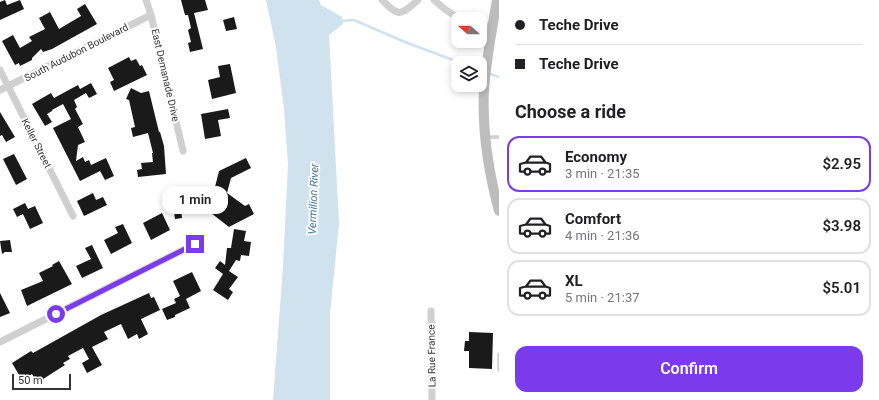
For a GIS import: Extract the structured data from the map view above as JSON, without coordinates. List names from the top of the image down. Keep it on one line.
{"streets":{"street":["South Audubon Boulevard","East Demanade Drive","Keller Street","La Rue France"]},"crossings":[["South Audubon Boulevard","East Demanade Drive"],["South Audubon Boulevard","Keller Street"]],"water":["Vermilion River"],"scale_bar":"50 m","north":"left","page":{"banner":["Teche Drive","Teche Drive"],"heading":"Choose a ride","list":[{"name":"Economy","note":"3 min · 21:35","value":"$2.95"},{"name":"Comfort","note":"4 min · 21:36","value":"$3.98"},{"name":"XL","note":"5 min · 21:37","value":"$5.01"}],"bubble":"1 min","buttons":"Confirm","scale":"50 m"}}
